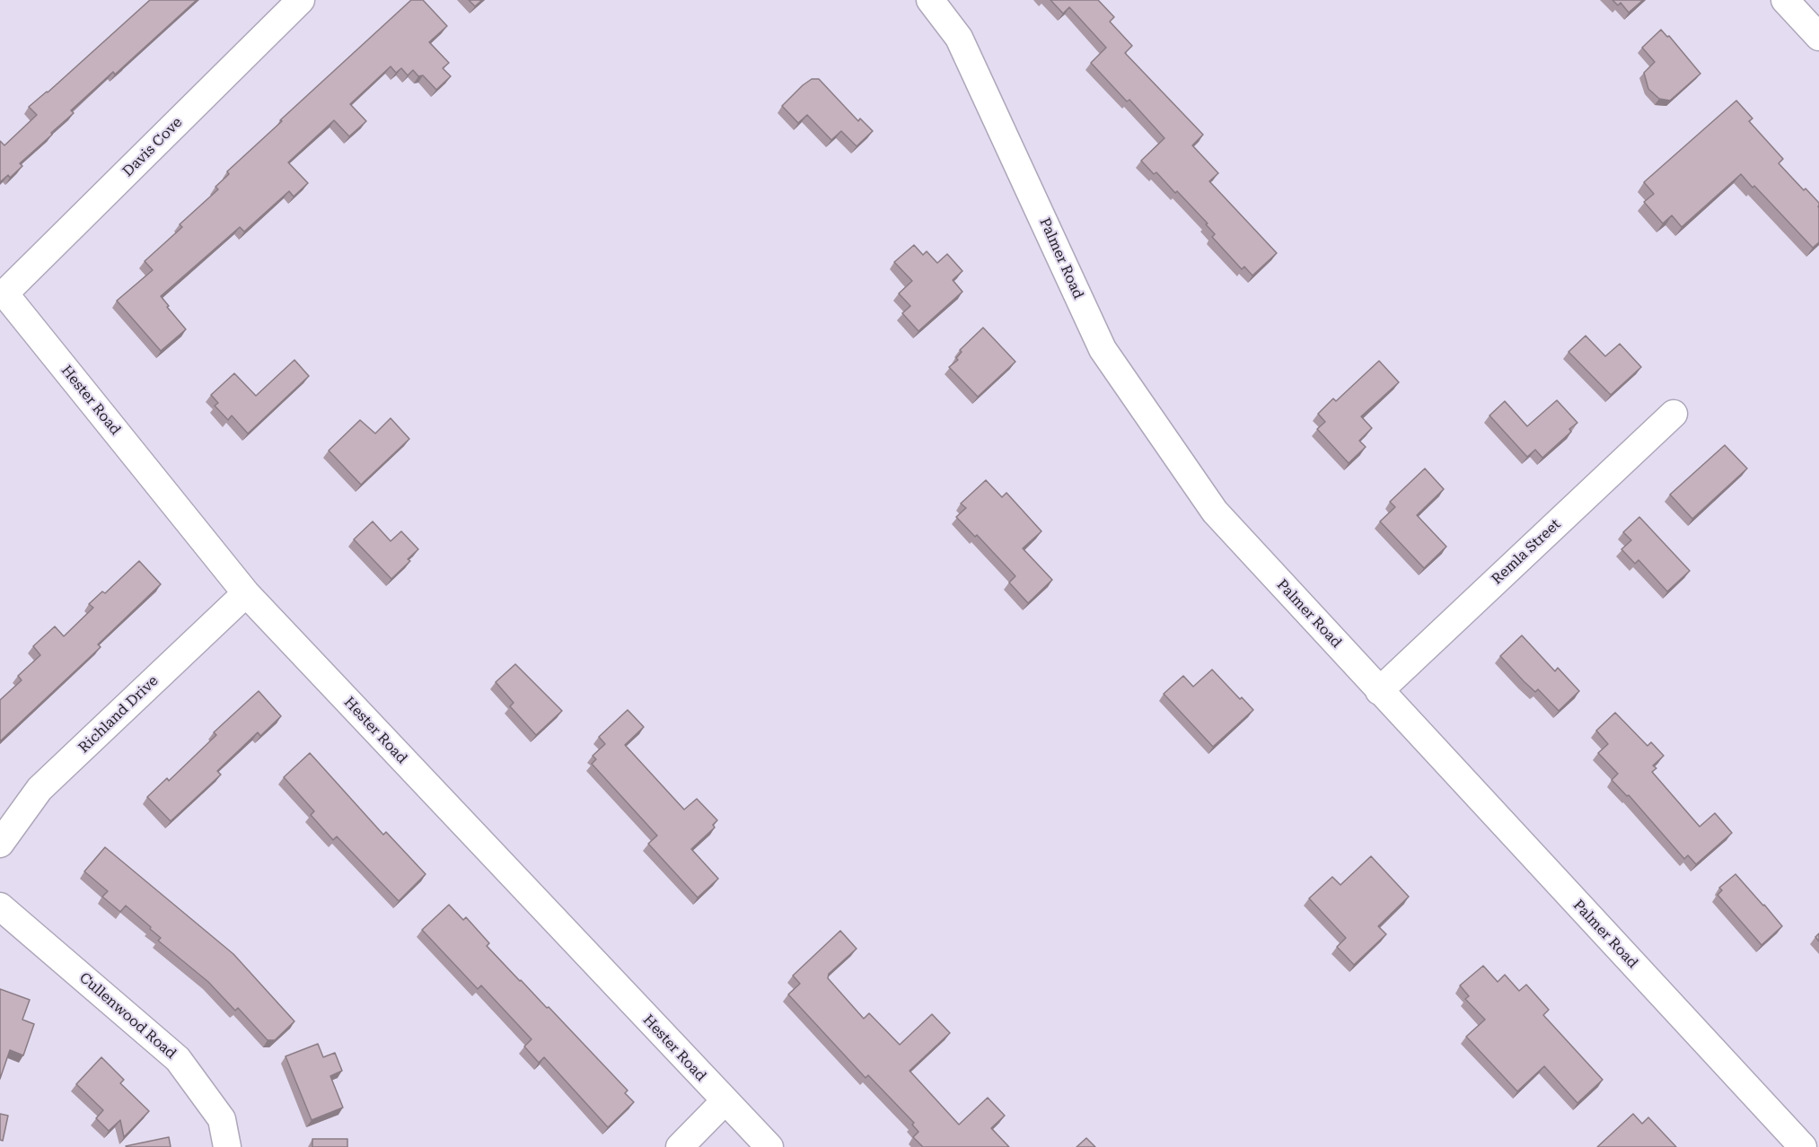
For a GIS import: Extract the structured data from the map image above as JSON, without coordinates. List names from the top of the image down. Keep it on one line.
{"streets":{"street":["Davis Cove","Palmer Road","Hester Road","Remla Street","Richland Drive","Cullenwood Road"]},"crossings":[["Davis Cove","Hester Road"],["Palmer Road","Remla Street"],["Hester Road","Richland Drive"]]}
